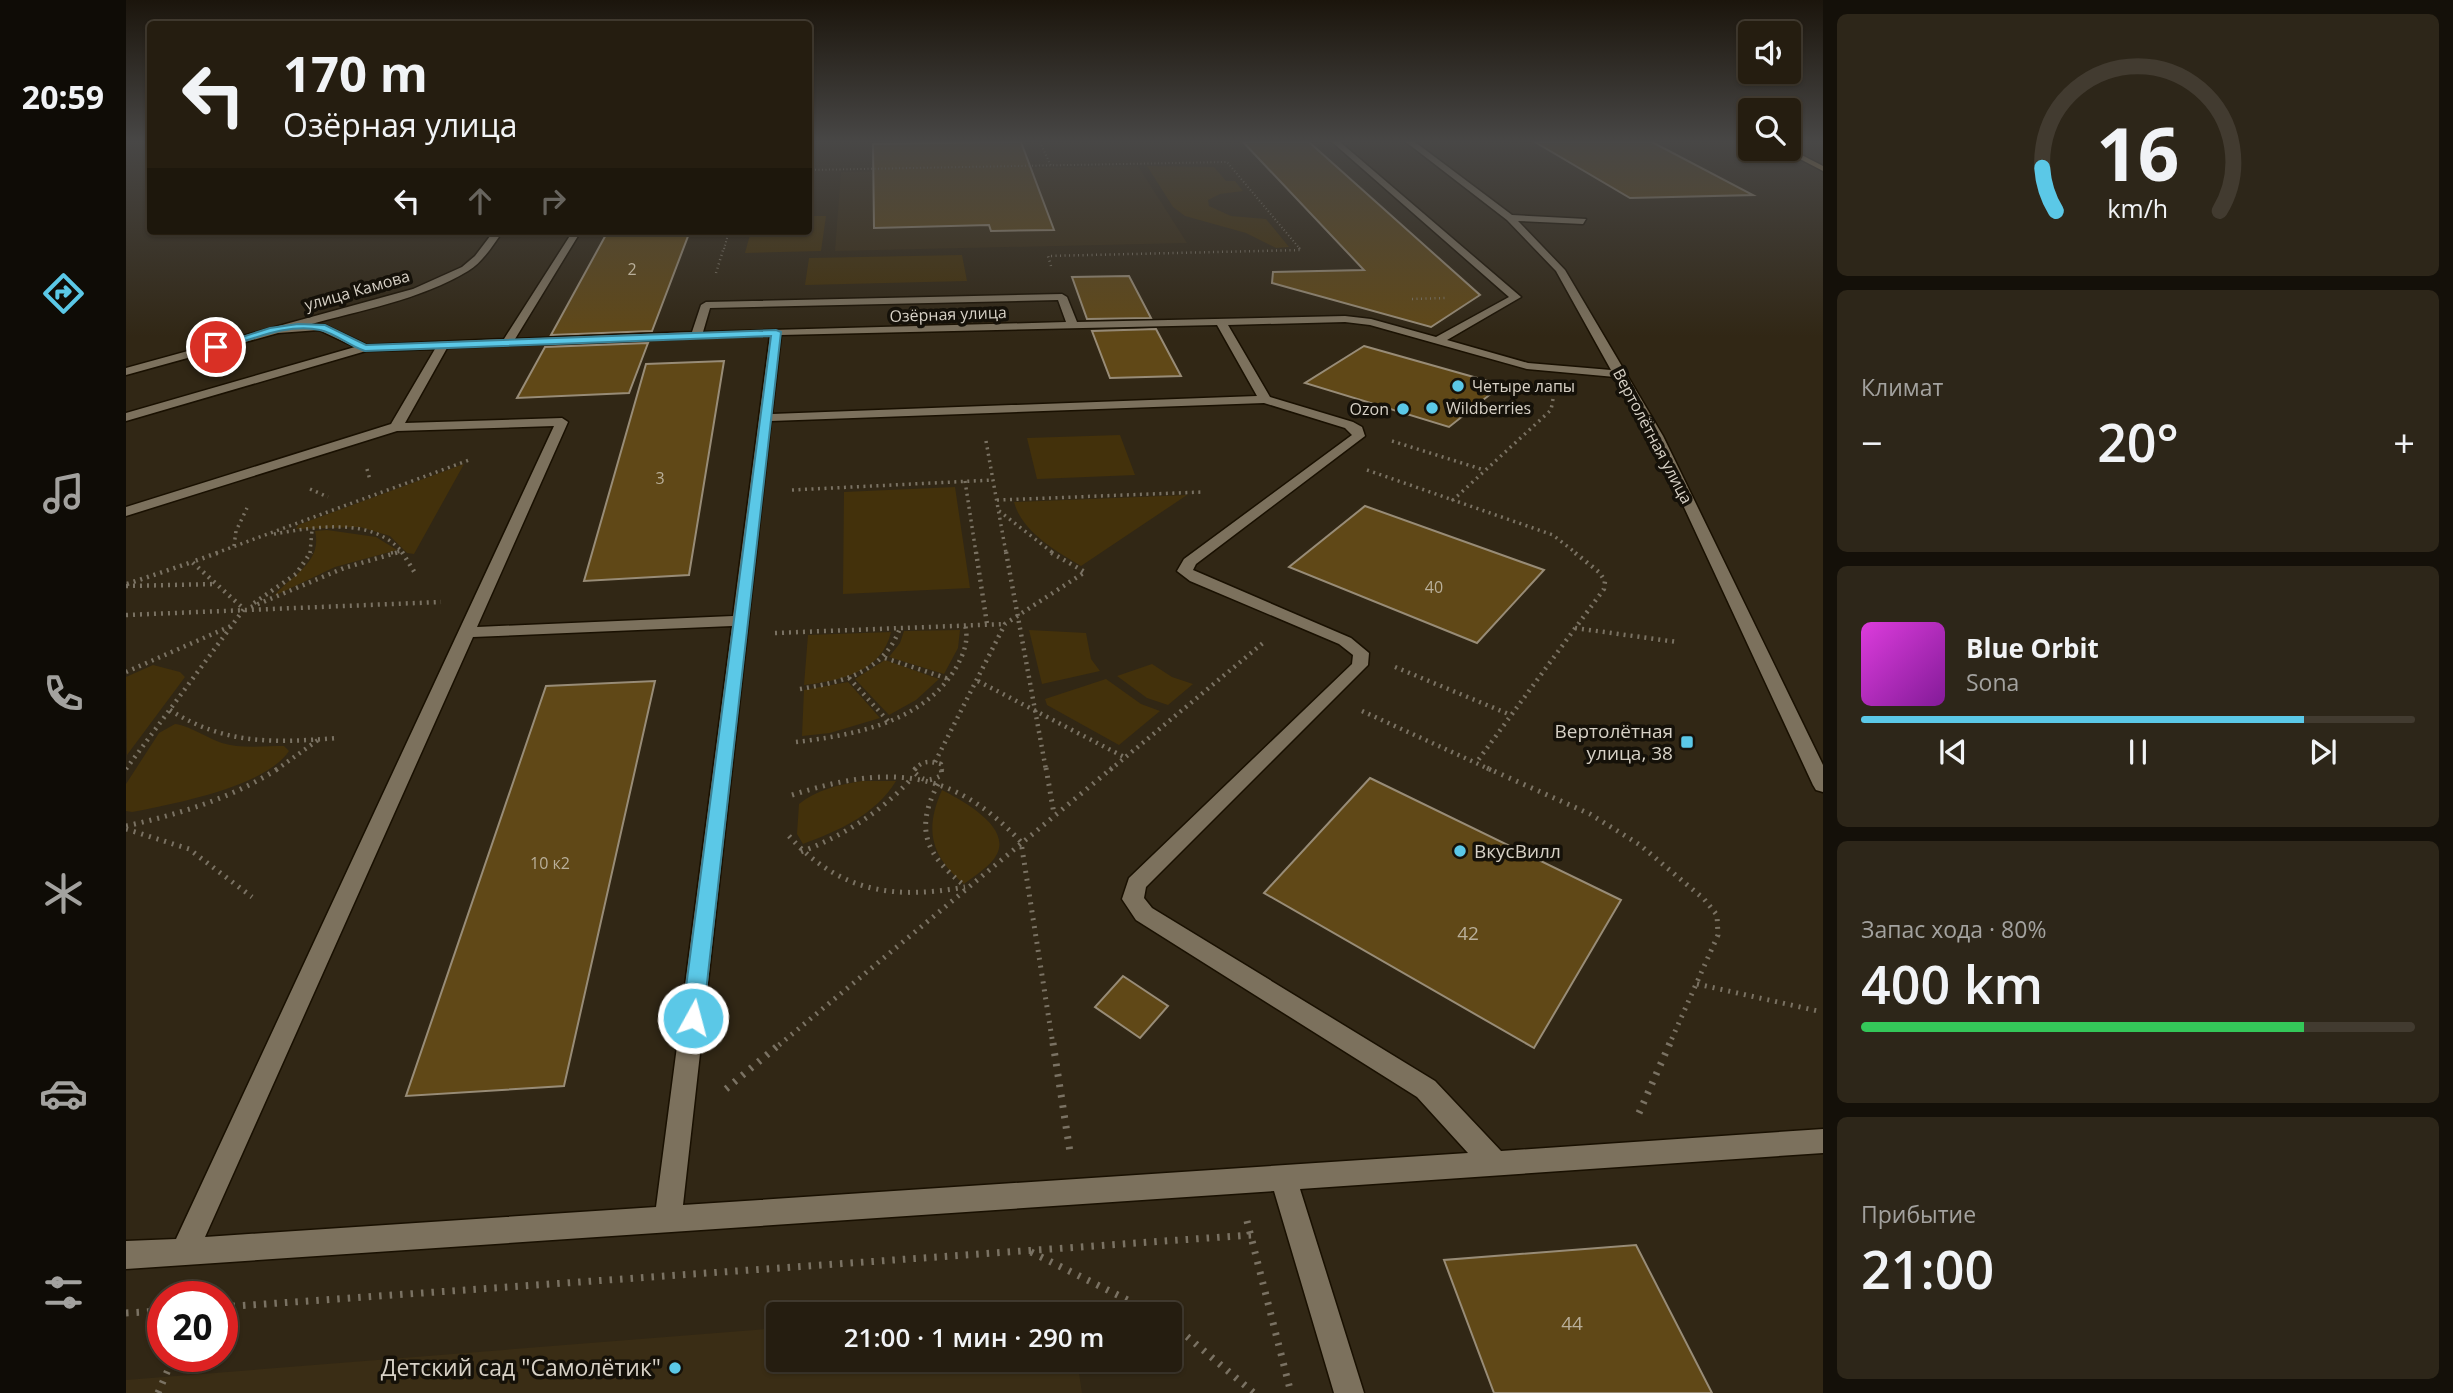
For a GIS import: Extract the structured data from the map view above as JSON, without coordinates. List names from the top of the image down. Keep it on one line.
{"streets":{"street":["улица Камова","Озёрная улица","Вертолётная улица"]},"crossings":[["улица Камова","Озёрная улица"],["Озёрная улица","Вертолётная улица"]],"places":{"other":["Четыре лапы","Wildberries","Ozon","ВкусВилл","Детский сад \"Самолётик\""],"transit":["Вертолётная улица, 38"]},"house_numbers":["2","3","40","10 к2","42","44"],"page":{"tabs":"20:59","turn":["170 m","Озёрная улица"],"tile":["Климат",["Запас хода · 80%","400 km"],["Прибытие","21:00"]],"heat":["−","20°","+"],"song":["Blue Orbit","Sona"],"limit":"20","trip":"21:00 · 1 мин · 290 m","gauge":["16","km/h"]}}
